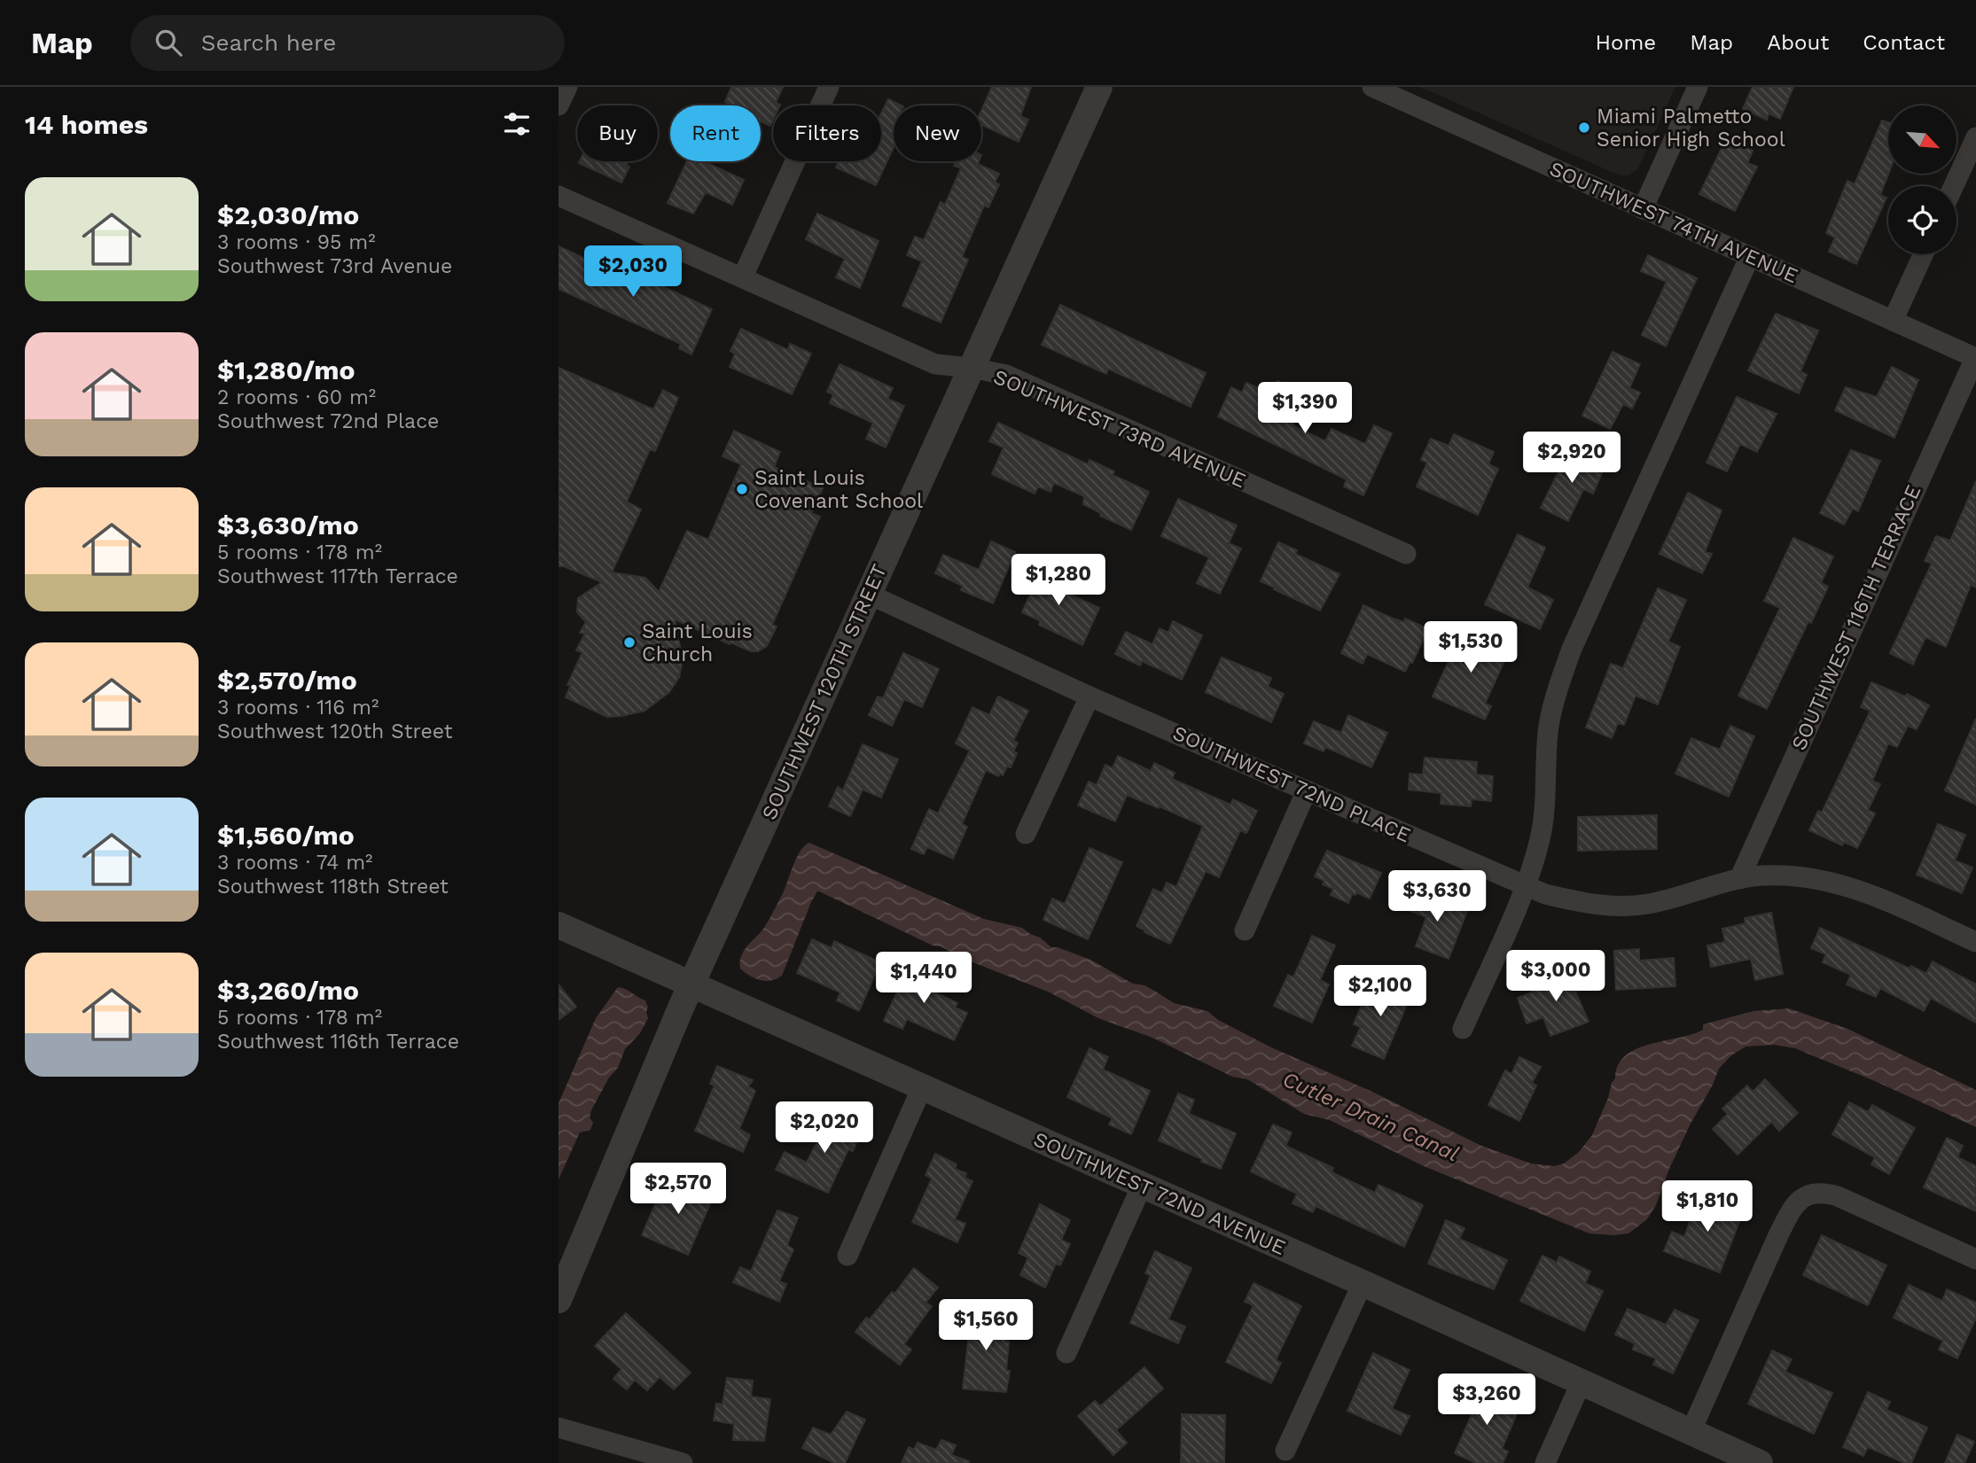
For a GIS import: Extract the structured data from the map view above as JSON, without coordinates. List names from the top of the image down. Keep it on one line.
{"streets":{"street":["SOUTHWEST 74TH AVENUE","SOUTHWEST 73RD AVENUE","SOUTHWEST 116TH TERRACE","SOUTHWEST 120TH STREET","SOUTHWEST 72ND PLACE","SOUTHWEST 72ND AVENUE"]},"crossings":[["SOUTHWEST 74TH AVENUE","SOUTHWEST 116TH TERRACE"],["SOUTHWEST 73RD AVENUE","SOUTHWEST 120TH STREET"],["SOUTHWEST 116TH TERRACE","SOUTHWEST 72ND PLACE"],["SOUTHWEST 120TH STREET","SOUTHWEST 72ND PLACE"],["SOUTHWEST 120TH STREET","SOUTHWEST 72ND AVENUE"]],"water":["Cutler Drain Canal"],"places":["Miami Palmetto Senior High School","Saint Louis Covenant School","Saint Louis Church"],"north":"bottom right","page":{"header":"Map","search":"Search here","nav":["Home","Map","About","Contact"],"heading":"14 homes","chip":["Buy","Rent","Filters","New"],"list":[{"name":"$2,030/mo","note":"3 rooms · 95 m² · Southwest 73rd Avenue"},{"name":"$1,280/mo","note":"2 rooms · 60 m² · Southwest 72nd Place"},{"name":"$3,630/mo","note":"5 rooms · 178 m² · Southwest 117th Terrace"},{"name":"$2,570/mo","note":"3 rooms · 116 m² · Southwest 120th Street"},{"name":"$1,560/mo","note":"3 rooms · 74 m² · Southwest 118th Street"},{"name":"$3,260/mo","note":"5 rooms · 178 m² · Southwest 116th Terrace"}],"price":["$2,030","$1,390","$2,920","$1,280","$1,530","$3,630","$3,000","$1,440","$2,100","$2,020","$2,570","$1,810","$1,560","$3,260"]}}
